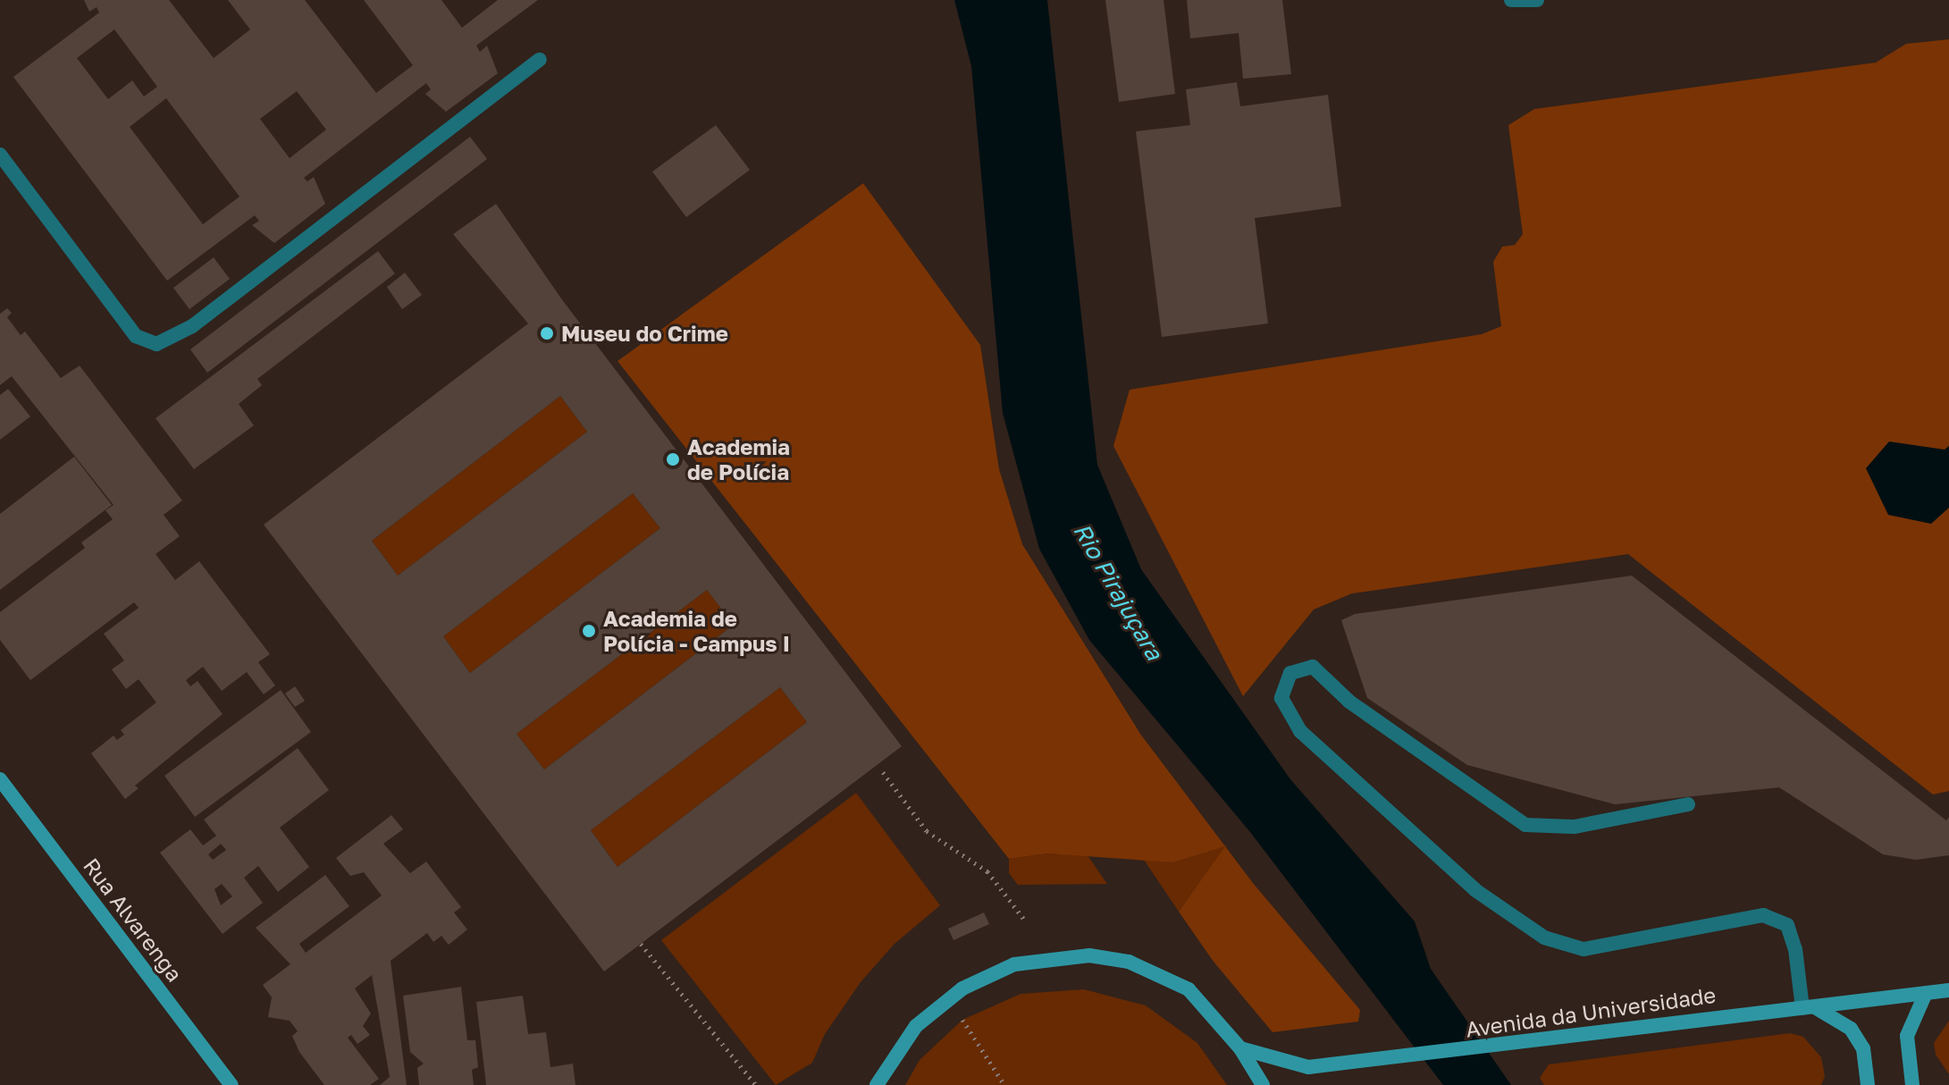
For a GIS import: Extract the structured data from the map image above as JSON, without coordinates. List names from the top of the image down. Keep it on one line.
{"streets":{"main road":["Rua Alvarenga","Avenida da Universidade"]},"water":["Rio Pirajuçara"],"places":["Museu do Crime","Academia de Polícia","Academia de Polícia - Campus I"]}
